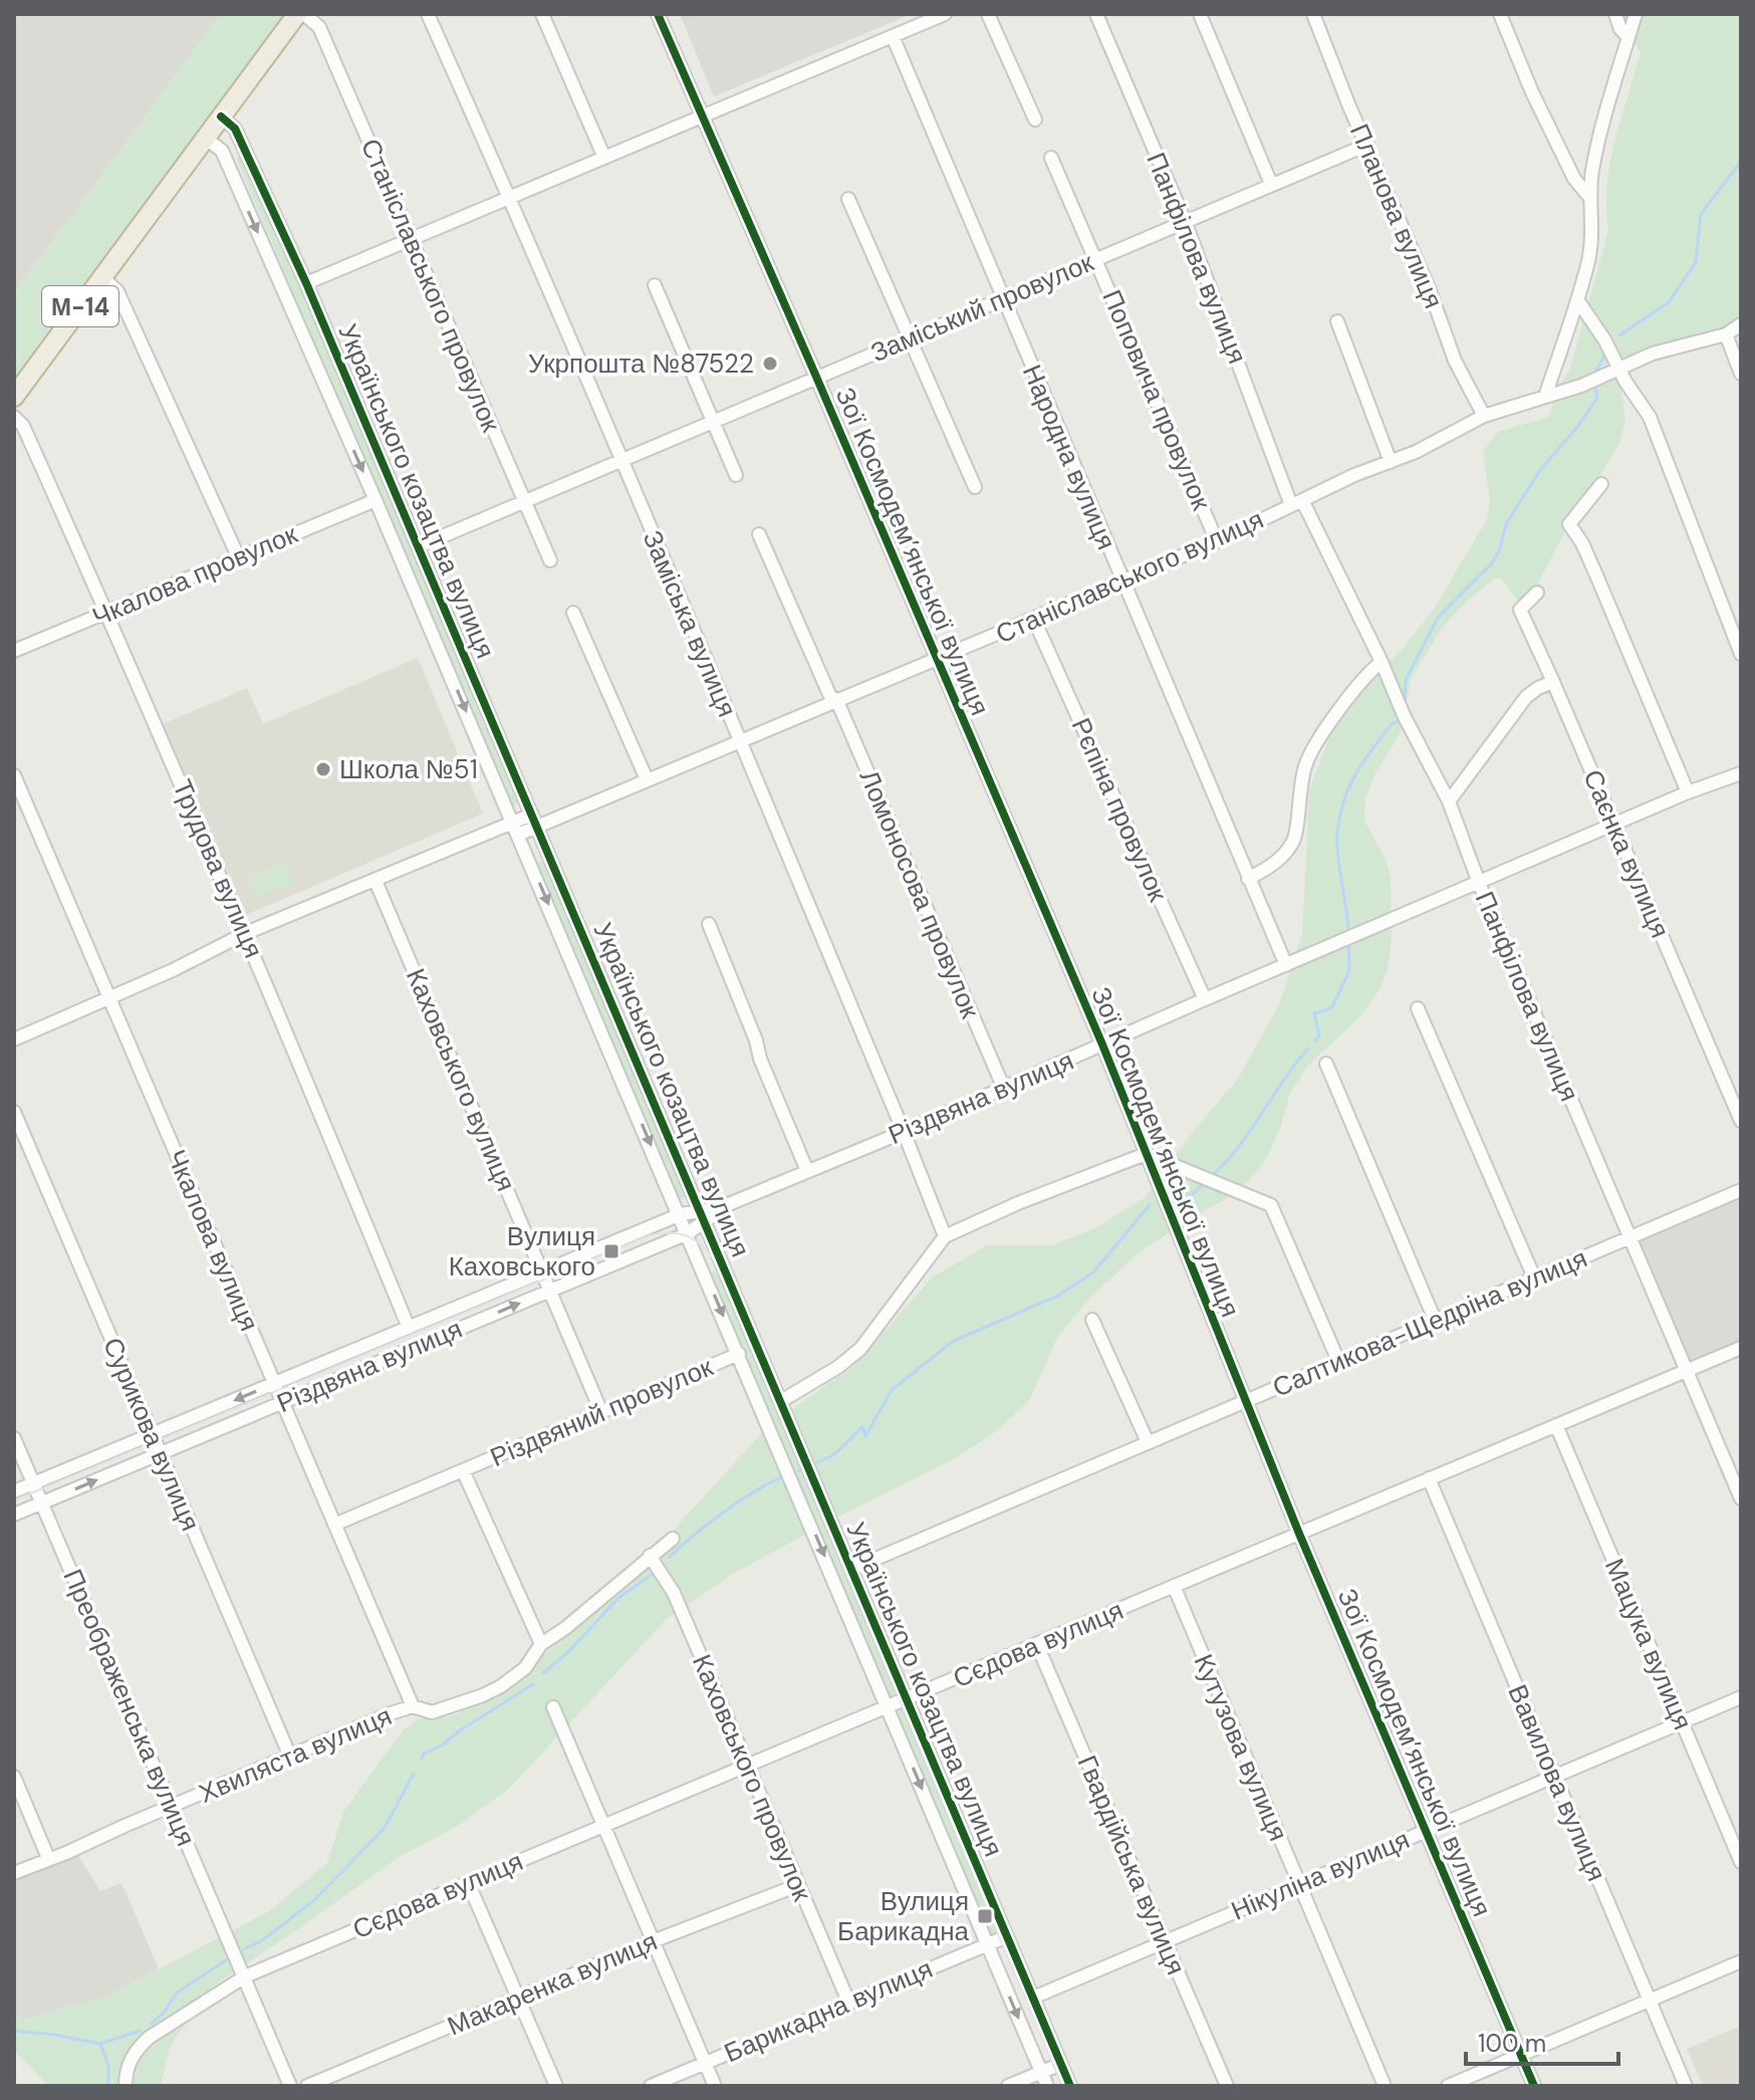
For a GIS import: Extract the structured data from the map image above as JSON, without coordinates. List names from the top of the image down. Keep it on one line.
{"streets":{"highway":["М-14"],"street":["Планова вулиця","Панфілова вулиця","Станіславського провулок","Заміський провулок","Поповича провулок","Народна вулиця","Українського козацтва вулиця","Зої Космодем’янської вулиця","Чкалова провулок","Станіславського вулиця","Заміська вулиця","Рєпіна провулок","Саєнка вулиця","Трудова вулиця","Ломоносова провулок","Каховського вулиця","Різдвяна вулиця","Чкалова вулиця","Салтикова-Щедріна вулиця","Різдвяний провулок","Сурикова вулиця","Сєдова вулиця","Мацука вулиця","Преображенська вулиця","Кутузова вулиця","Хвиляста вулиця","Каховського провулок","Вавилова вулиця","Гвардійська вулиця","Нікуліна вулиця","Макаренка вулиця","Барикадна вулиця"]},"crossings":[["Планова вулиця","Заміський провулок"],["Планова вулиця","Станіславського вулиця"],["Панфілова вулиця","Заміський провулок"],["Панфілова вулиця","Станіславського вулиця"],["Панфілова вулиця","Різдвяна вулиця"],["Панфілова вулиця","Салтикова-Щедріна вулиця"],["Панфілова вулиця","Сєдова вулиця"],["Станіславського провулок","Заміський провулок"],["М-14","Українського козацтва вулиця"],["Заміський провулок","Поповича провулок"],["Заміський провулок","Народна вулиця"],["Заміський провулок","Українського козацтва вулиця"],["Заміський провулок","Зої Космодем’янської вулиця"],["Заміський провулок","Заміська вулиця"],["Поповича провулок","Станіславського вулиця"],["Народна вулиця","Станіславського вулиця"],["Народна вулиця","Різдвяна вулиця"],["Українського козацтва вулиця","Чкалова провулок"],["Українського козацтва вулиця","Станіславського вулиця"],["Українського козацтва вулиця","Різдвяна вулиця"],["Українського козацтва вулиця","Салтикова-Щедріна вулиця"],["Українського козацтва вулиця","Різдвяний провулок"],["Українського козацтва вулиця","Сєдова вулиця"],["Українського козацтва вулиця","Нікуліна вулиця"],["Українського козацтва вулиця","Барикадна вулиця"],["Зої Космодем’янської вулиця","Станіславського вулиця"],["Зої Космодем’янської вулиця","Різдвяна вулиця"],["Зої Космодем’янської вулиця","Салтикова-Щедріна вулиця"],["Зої Космодем’янської вулиця","Сєдова вулиця"],["Зої Космодем’янської вулиця","Нікуліна вулиця"],["Чкалова провулок","Трудова вулиця"],["Станіславського вулиця","Заміська вулиця"],["Станіславського вулиця","Рєпіна провулок"],["Станіславського вулиця","Трудова вулиця"],["Станіславського вулиця","Ломоносова провулок"],["Станіславського вулиця","Каховського вулиця"],["Станіславського вулиця","Чкалова вулиця"],["Заміська вулиця","Різдвяна вулиця"],["Рєпіна провулок","Різдвяна вулиця"],["Саєнка вулиця","Різдвяна вулиця"],["Трудова вулиця","Різдвяна вулиця"],["Ломоносова провулок","Різдвяна вулиця"],["Каховського вулиця","Різдвяна вулиця"],["Каховського вулиця","Різдвяний провулок"],["Різдвяна вулиця","Чкалова вулиця"],["Різдвяна вулиця","Сурикова вулиця"],["Різдвяна вулиця","Преображенська вулиця"],["Чкалова вулиця","Різдвяний провулок"],["Чкалова вулиця","Хвиляста вулиця"],["Різдвяний провулок","Хвиляста вулиця"],["Сурикова вулиця","Хвиляста вулиця"],["Сєдова вулиця","Мацука вулиця"],["Сєдова вулиця","Преображенська вулиця"],["Сєдова вулиця","Кутузова вулиця"],["Сєдова вулиця","Каховського провулок"],["Сєдова вулиця","Вавилова вулиця"],["Сєдова вулиця","Гвардійська вулиця"],["Мацука вулиця","Нікуліна вулиця"],["Преображенська вулиця","Хвиляста вулиця"],["Кутузова вулиця","Нікуліна вулиця"],["Хвиляста вулиця","Каховського провулок"],["Каховського провулок","Макаренка вулиця"],["Каховського провулок","Барикадна вулиця"],["Вавилова вулиця","Нікуліна вулиця"],["Гвардійська вулиця","Нікуліна вулиця"]],"places":{"other":["Укрпошта №87522","Школа №51"],"transit":["Вулиця Каховського","Вулиця Барикадна"]},"scale_bar":"100 m"}
